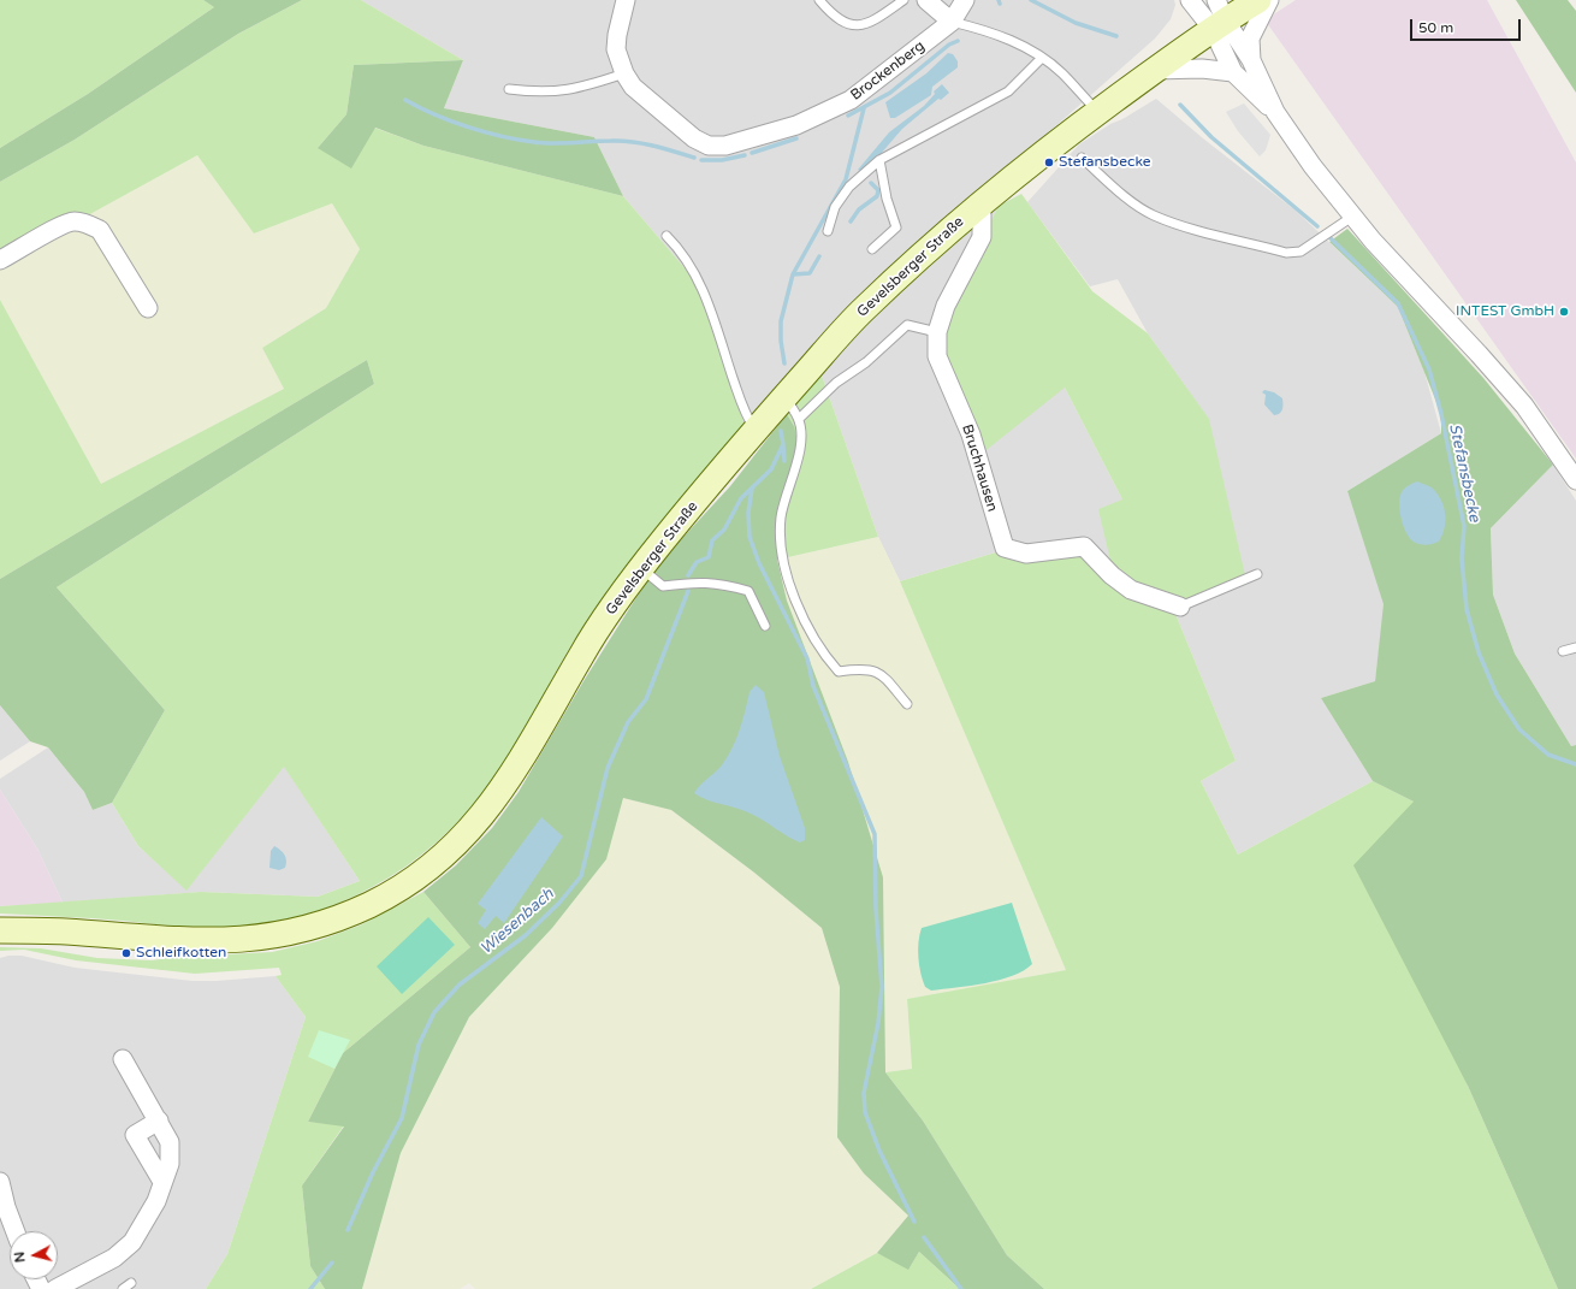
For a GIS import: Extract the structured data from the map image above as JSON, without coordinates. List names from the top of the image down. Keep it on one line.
{"streets":{"main road":["Gevelsberger Straße"],"street":["Brockenberg","Bruchhausen"]},"crossings":[["Gevelsberger Straße","Bruchhausen"]],"water":["Stefansbecke","Wiesenbach"],"places":["Stefansbecke","INTEST GmbH","Schleifkotten"],"scale_bar":"50 m","north":"left"}
